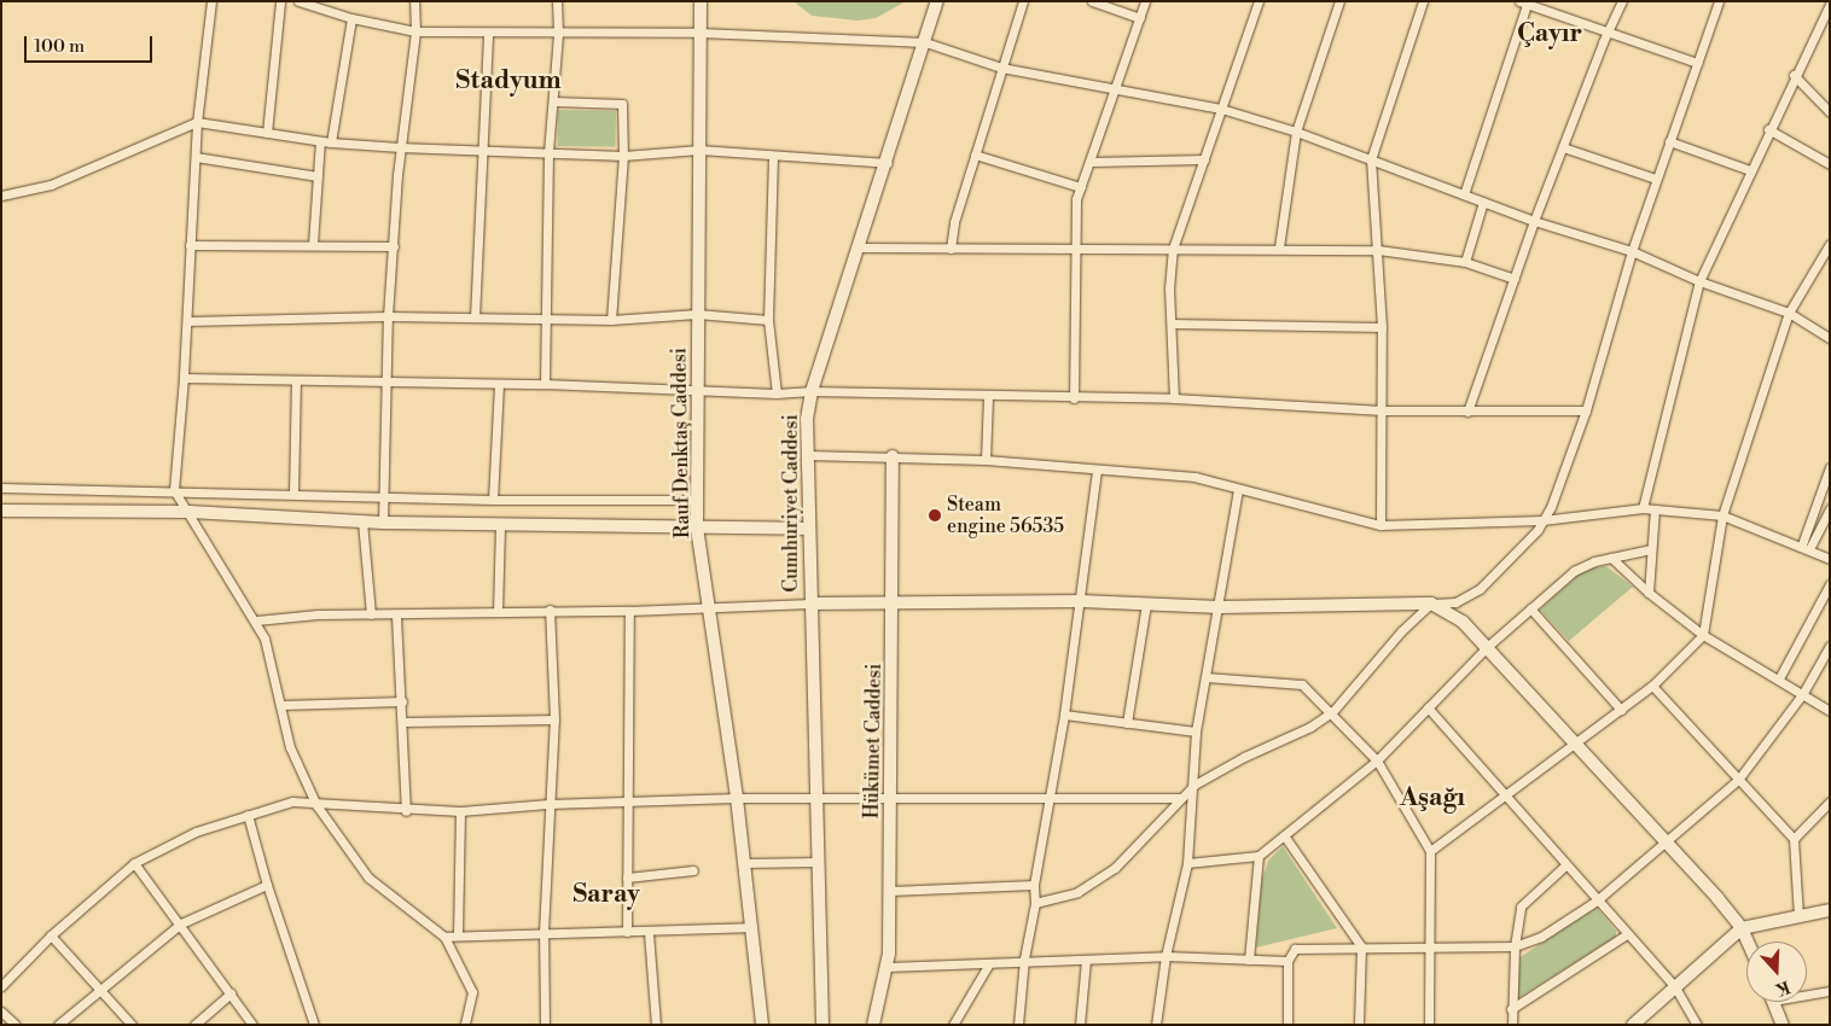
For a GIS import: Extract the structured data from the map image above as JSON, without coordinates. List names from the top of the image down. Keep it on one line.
{"streets":{"street":["Rauf Denktaş Caddesi","Cumhuriyet Caddesi","Hükümet Caddesi"]},"districts":["Çayır","Stadyum","Aşağı","Saray"],"places":["Steam engine 56535"],"scale_bar":"100 m","north":"bottom"}
